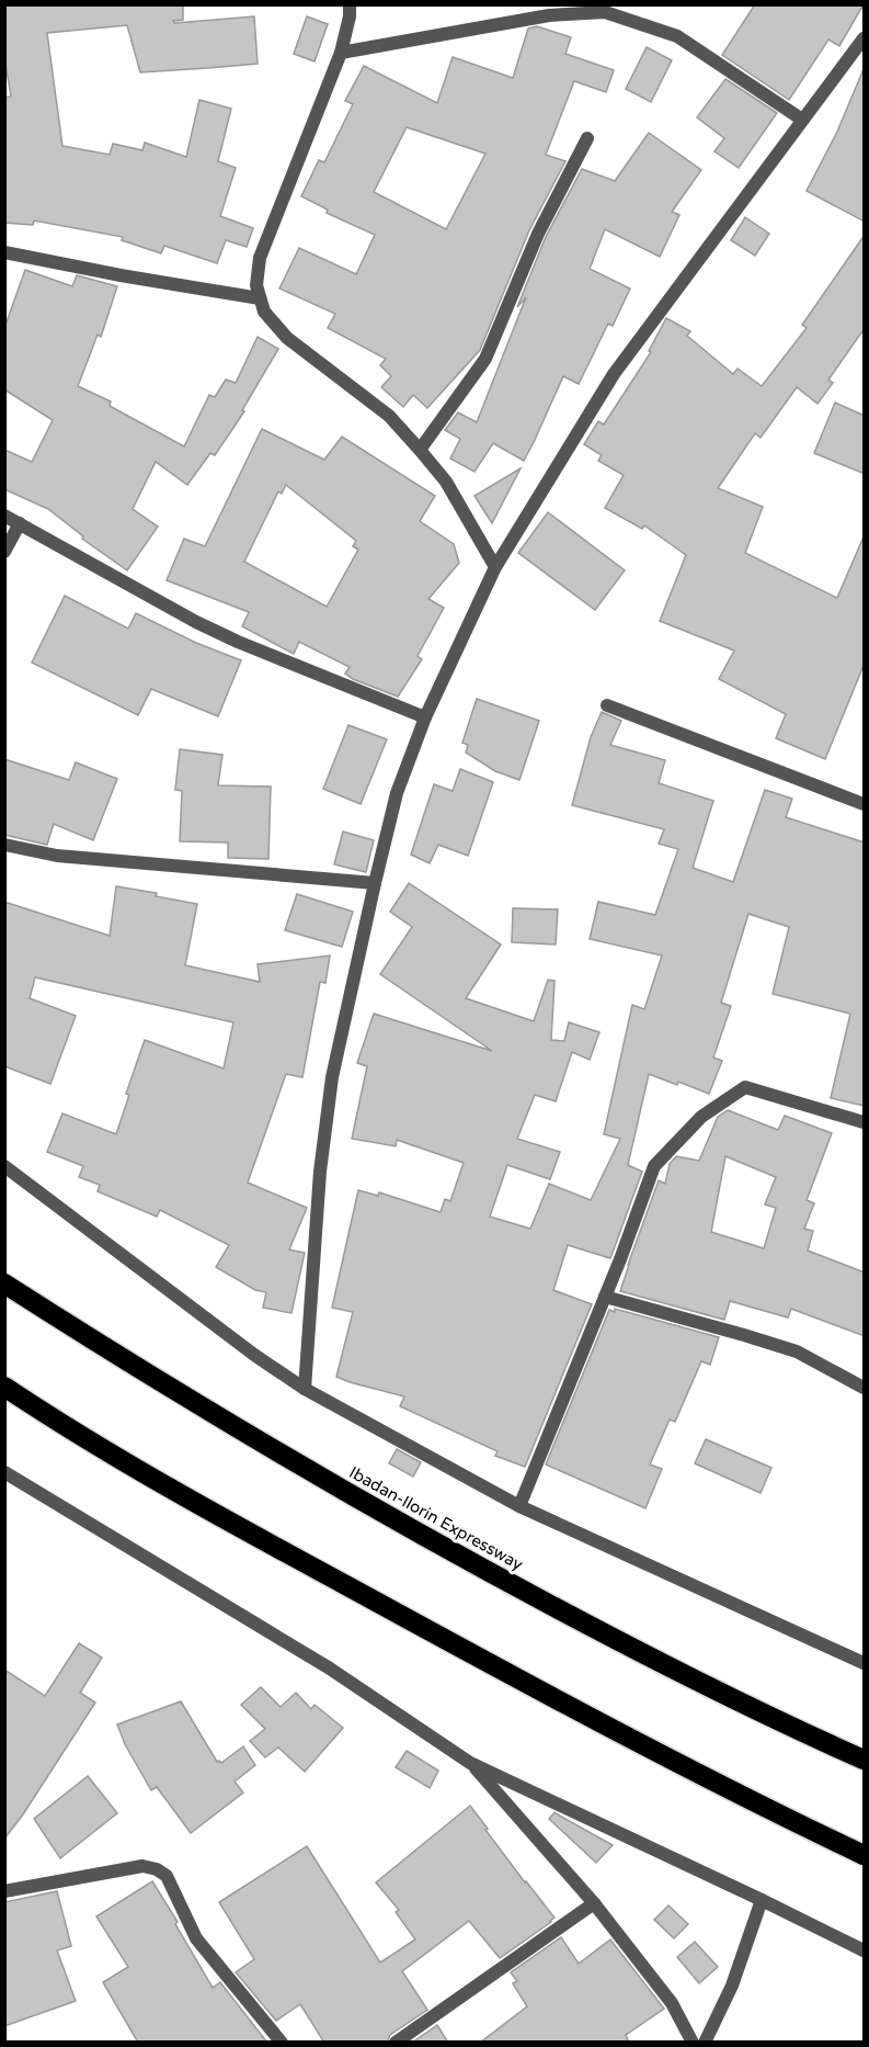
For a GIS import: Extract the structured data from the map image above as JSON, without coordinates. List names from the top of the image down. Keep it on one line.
{"streets":{"highway":["Ibadan-Ilorin Expressway"]}}
